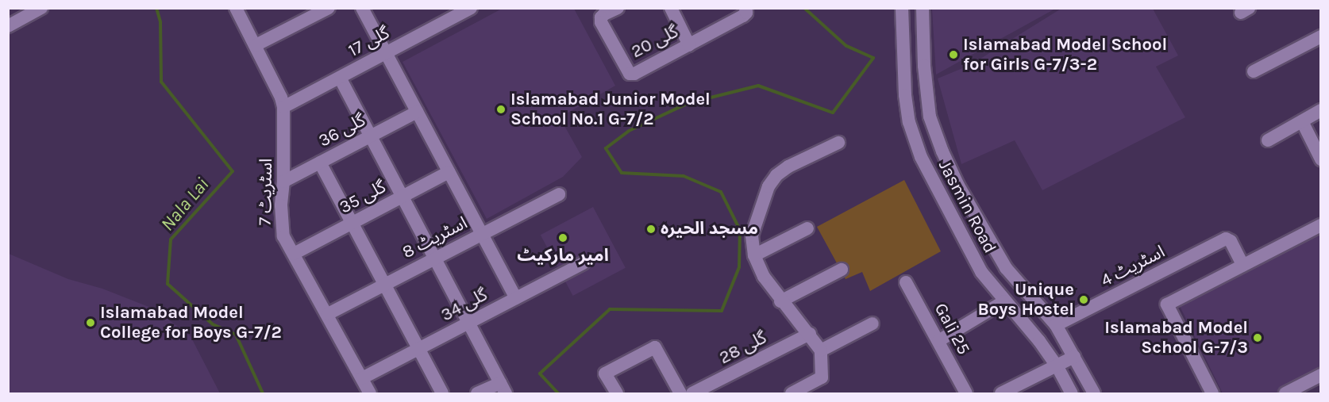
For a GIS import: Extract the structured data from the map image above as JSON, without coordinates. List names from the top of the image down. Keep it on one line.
{"streets":{"street":["گلی 17","گلی 20","گلی 36","اسٹریٹ 7","گلی 35","Jasmin Road","اسٹریٹ 8","اسٹریٹ 4","گلی 34","Gali 25","گلی 28"]},"crossings":[["گلی 17","اسٹریٹ 7"],["گلی 36","اسٹریٹ 7"],["اسٹریٹ 7","گلی 35"],["اسٹریٹ 7","اسٹریٹ 8"],["اسٹریٹ 7","گلی 34"],["Jasmin Road","اسٹریٹ 4"]],"water":["Nala Lai"],"places":["Islamabad Model School for Girls G-7/3-2","Islamabad Junior Model School No.1 G-7/2","مسجد الحیرہ","امیر مارکیٹ","Unique Boys Hostel","Islamabad Model College for Boys G-7/2","Islamabad Model School G-7/3"]}
